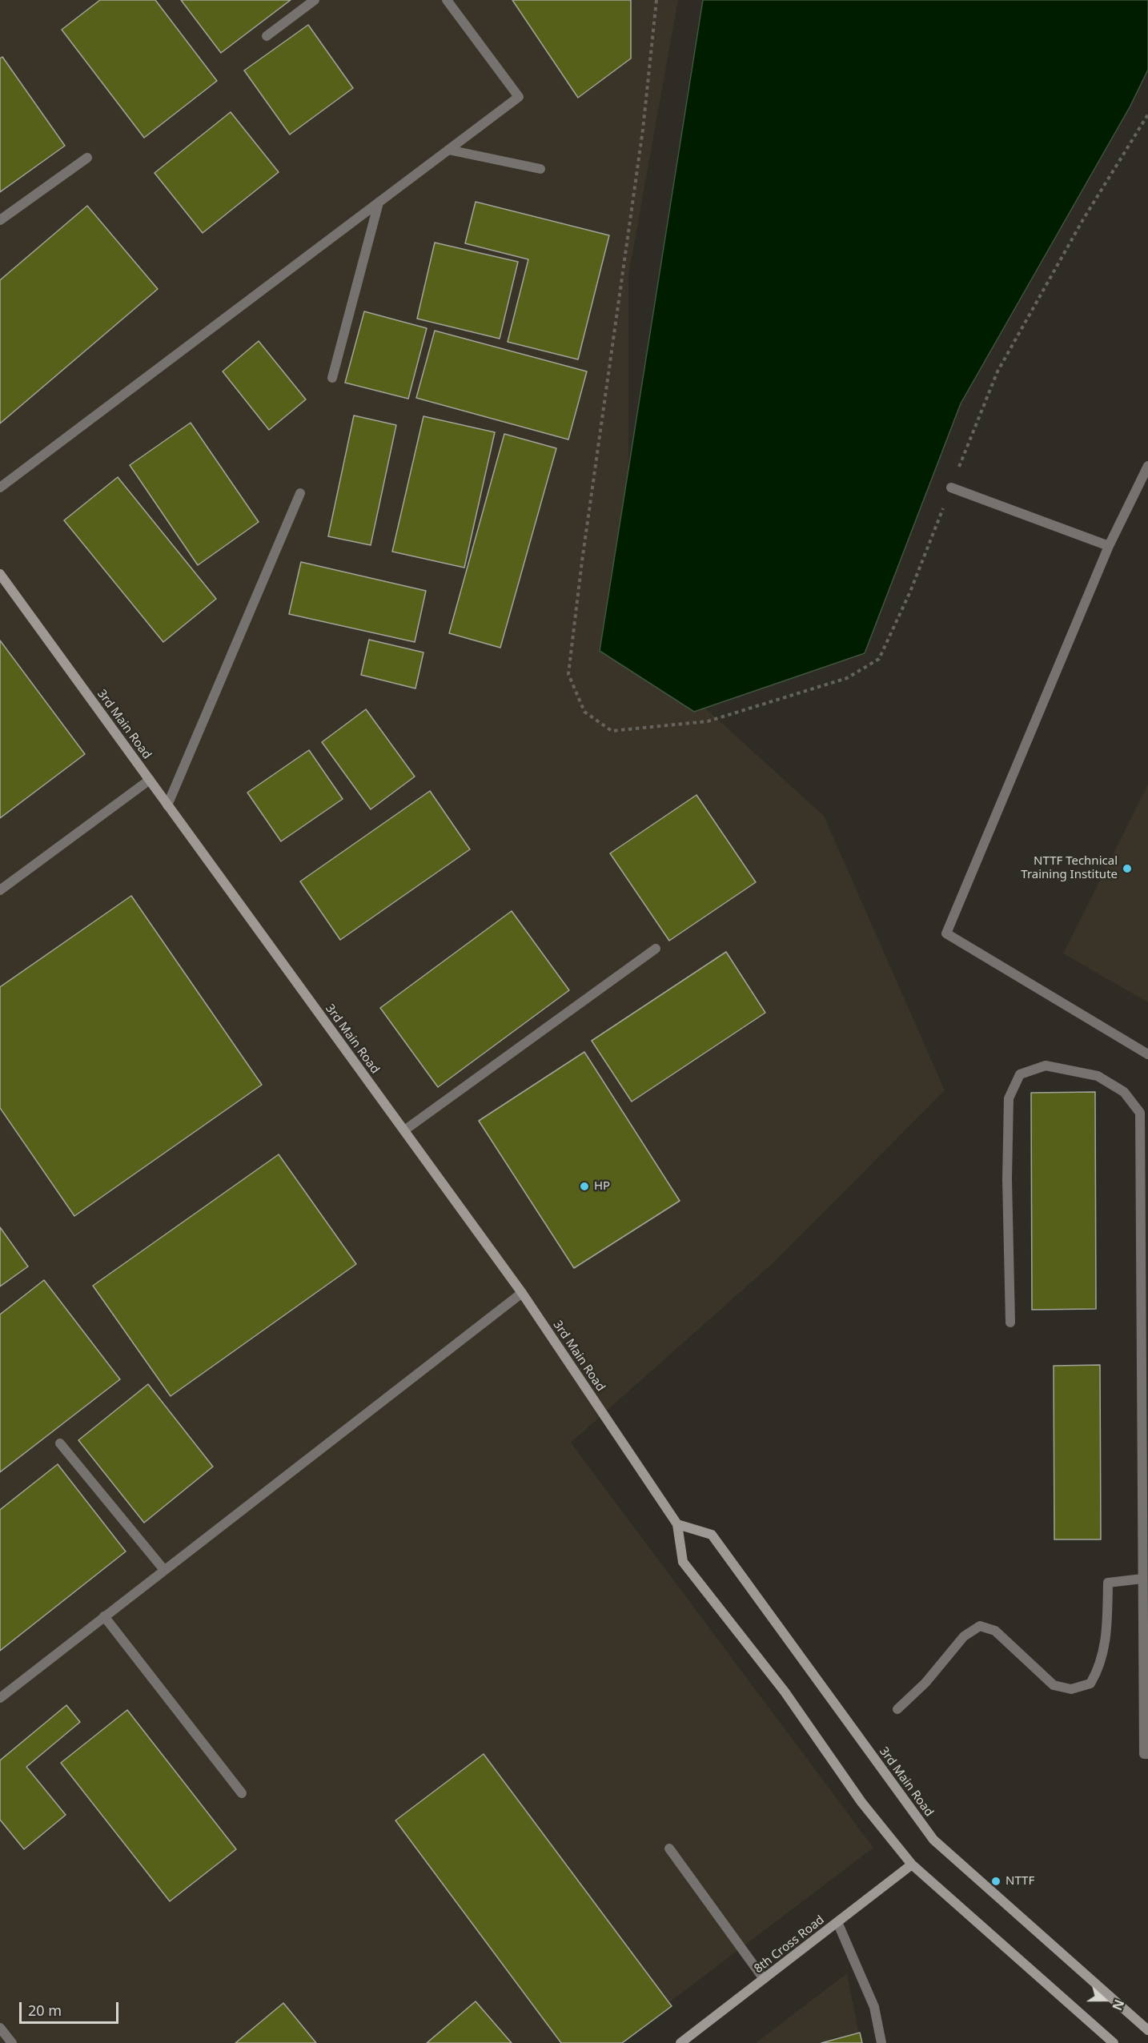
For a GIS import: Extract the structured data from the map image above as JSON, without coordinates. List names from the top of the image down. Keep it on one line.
{"streets":{"main road":["3rd Main Road","8th Cross Road"]},"crossings":[["3rd Main Road","8th Cross Road"]],"places":["NTTF Technical Training Institute","HP","NTTF"],"scale_bar":"20 m","north":"right"}
